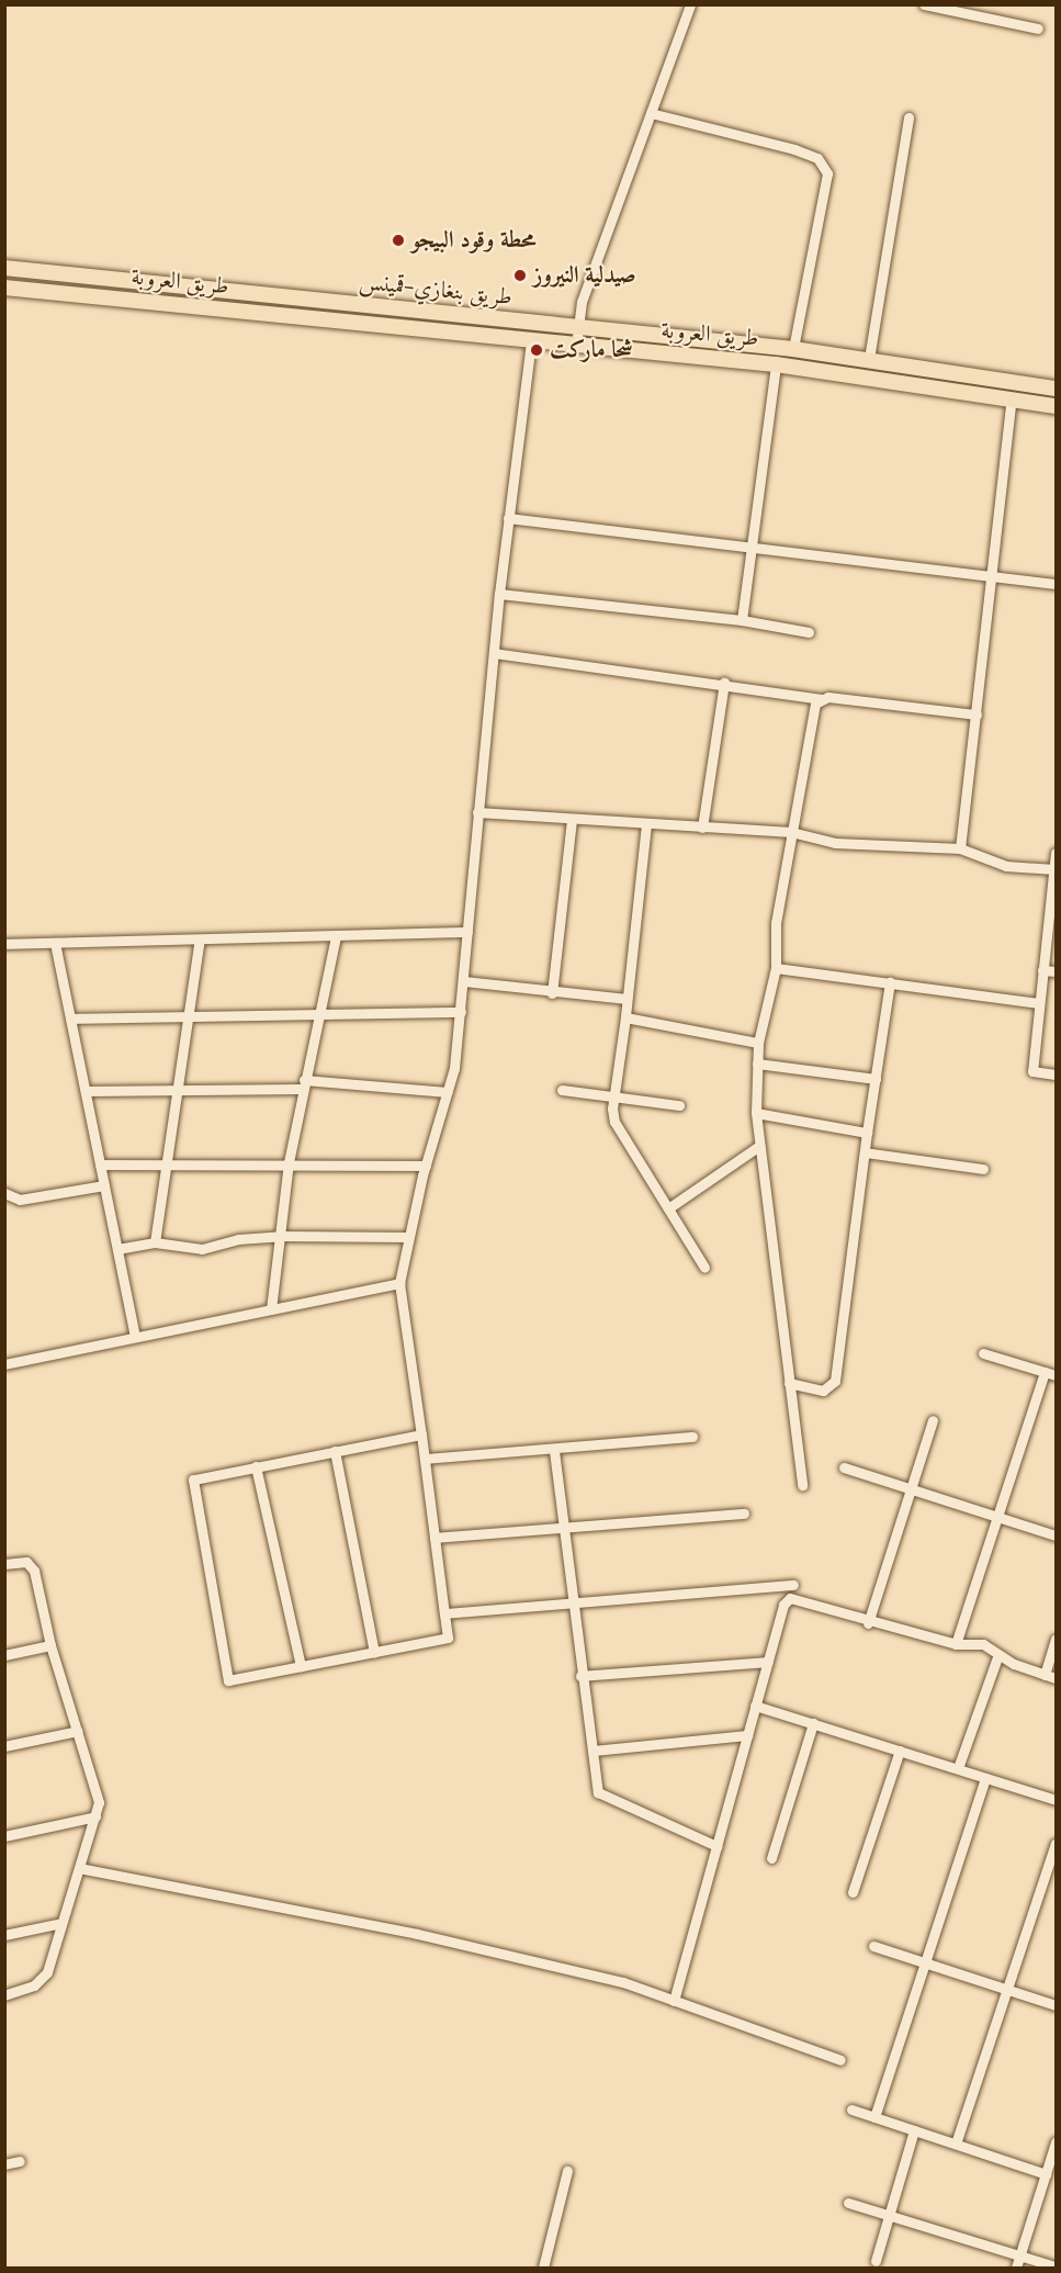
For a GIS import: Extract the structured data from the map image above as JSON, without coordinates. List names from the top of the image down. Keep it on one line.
{"streets":{"main road":["طريق العروبة","طريق بنغازي-قمينس"]},"places":["محطة وقود البيجو","صيدلية النيروز","شحا ماركت"]}
